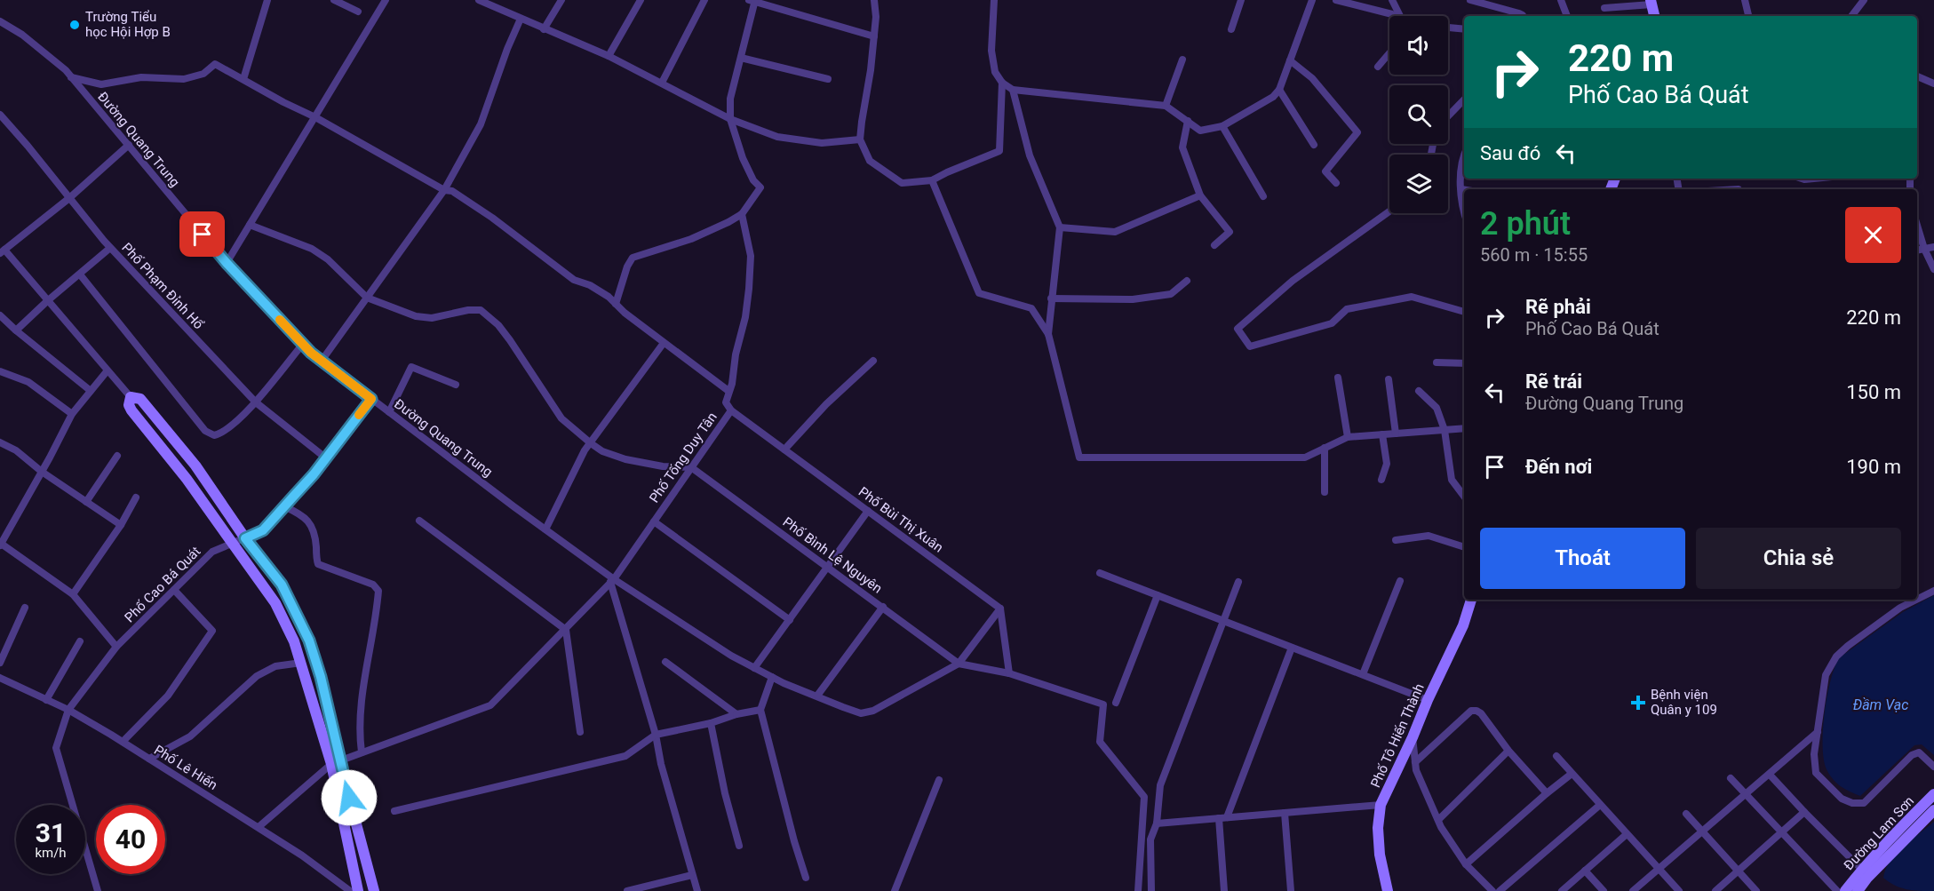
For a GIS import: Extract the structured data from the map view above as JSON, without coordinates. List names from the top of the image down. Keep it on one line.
{"streets":{"street":["Đường Quang Trung","Phố Phạm Đỉnh Hổ","Phố Tống Duy Tân","Phố Bùi Thị Xuân","Phố Bình Lệ Nguyên","Phố Cao Bá Quát","Phố Tô Hiến Thành","Phố Lê Hiến","Đường Lam Sơn"]},"crossings":[["Đường Quang Trung","Phố Tống Duy Tân"],["Đường Quang Trung","Phố Bình Lệ Nguyên"],["Đường Quang Trung","Phố Cao Bá Quát"],["Phố Phạm Đỉnh Hổ","Phố Cao Bá Quát"],["Phố Tống Duy Tân","Phố Bùi Thị Xuân"],["Phố Tống Duy Tân","Phố Bình Lệ Nguyên"],["Phố Cao Bá Quát","Phố Lê Hiến"]],"water":["Đầm Vạc"],"places":{"other":["Trường Tiểu học Hội Hợp B"],"health":["Bệnh viện Quân y 109"]},"page":{"turn":["220 m","Phố Cao Bá Quát"],"then":"Sau đó","heading":["2 phút","560 m · 15:55"],"list":[{"name":"Rẽ phải","note":"Phố Cao Bá Quát","value":"220 m"},{"name":"Rẽ trái","note":"Đường Quang Trung","value":"150 m"},{"name":"Đến nơi","value":"190 m"}],"buttons":["Thoát","Chia sẻ"],"speed":"31 km/h","limit":"40"}}
